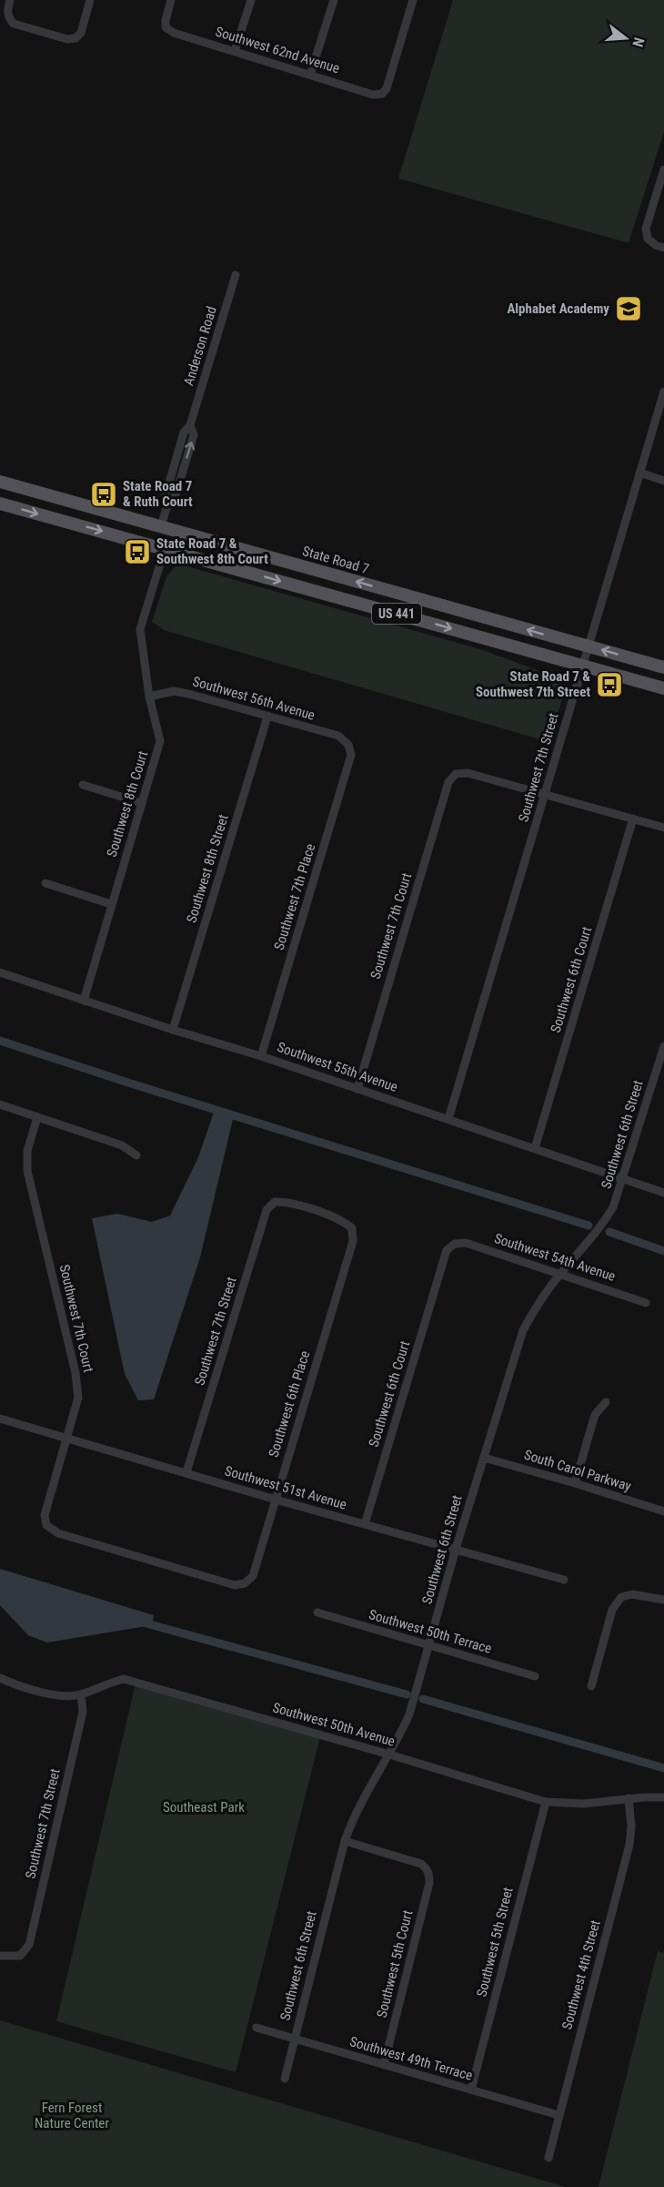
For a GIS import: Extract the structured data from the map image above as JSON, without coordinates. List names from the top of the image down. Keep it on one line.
{"streets":{"main road":["State Road 7","US 441"],"street":["Southwest 62nd Avenue","Anderson Road","Southwest 56th Avenue","Southwest 7th Street","Southwest 8th Court","Southwest 8th Street","Southwest 7th Place","Southwest 7th Court","Southwest 6th Court","Southwest 55th Avenue","Southwest 6th Street","Southwest 54th Avenue","Southwest 6th Place","South Carol Parkway","Southwest 51st Avenue","Southwest 50th Terrace","Southwest 50th Avenue","Southwest 5th Street","Southwest 5th Court","Southwest 4th Street","Southwest 49th Terrace"]},"crossings":[["Anderson Road","State Road 7"],["State Road 7","Southwest 7th Street"],["US 441","Southwest 7th Street"],["US 441","Southwest 8th Court"],["Southwest 56th Avenue","Southwest 8th Court"],["Southwest 56th Avenue","Southwest 8th Street"],["Southwest 56th Avenue","Southwest 7th Place"],["Southwest 7th Street","Southwest 7th Court"],["Southwest 7th Street","Southwest 55th Avenue"],["Southwest 7th Street","Southwest 6th Place"],["Southwest 7th Street","Southwest 51st Avenue"],["Southwest 7th Street","Southwest 50th Avenue"],["Southwest 8th Court","Southwest 55th Avenue"],["Southwest 8th Street","Southwest 55th Avenue"],["Southwest 7th Place","Southwest 55th Avenue"],["Southwest 7th Court","Southwest 55th Avenue"],["Southwest 7th Court","Southwest 6th Place"],["Southwest 7th Court","Southwest 51st Avenue"],["Southwest 6th Court","Southwest 55th Avenue"],["Southwest 6th Court","Southwest 54th Avenue"],["Southwest 6th Court","Southwest 51st Avenue"],["Southwest 55th Avenue","Southwest 6th Street"],["Southwest 6th Street","Southwest 54th Avenue"],["Southwest 6th Street","South Carol Parkway"],["Southwest 6th Street","Southwest 51st Avenue"],["Southwest 6th Street","Southwest 50th Terrace"],["Southwest 6th Street","Southwest 50th Avenue"],["Southwest 6th Street","Southwest 5th Court"],["Southwest 6th Street","Southwest 49th Terrace"],["Southwest 6th Place","Southwest 51st Avenue"],["Southwest 50th Avenue","Southwest 5th Street"],["Southwest 50th Avenue","Southwest 4th Street"],["Southwest 5th Street","Southwest 49th Terrace"],["Southwest 5th Court","Southwest 49th Terrace"],["Southwest 4th Street","Southwest 49th Terrace"]],"parks":["Southeast Park","Fern Forest Nature Center"],"places":{"school or university":["Alphabet Academy"],"bus stop":["State Road 7 & Ruth Court","State Road 7 & Southwest 8th Court","State Road 7 & Southwest 7th Street"]},"north":"right"}
